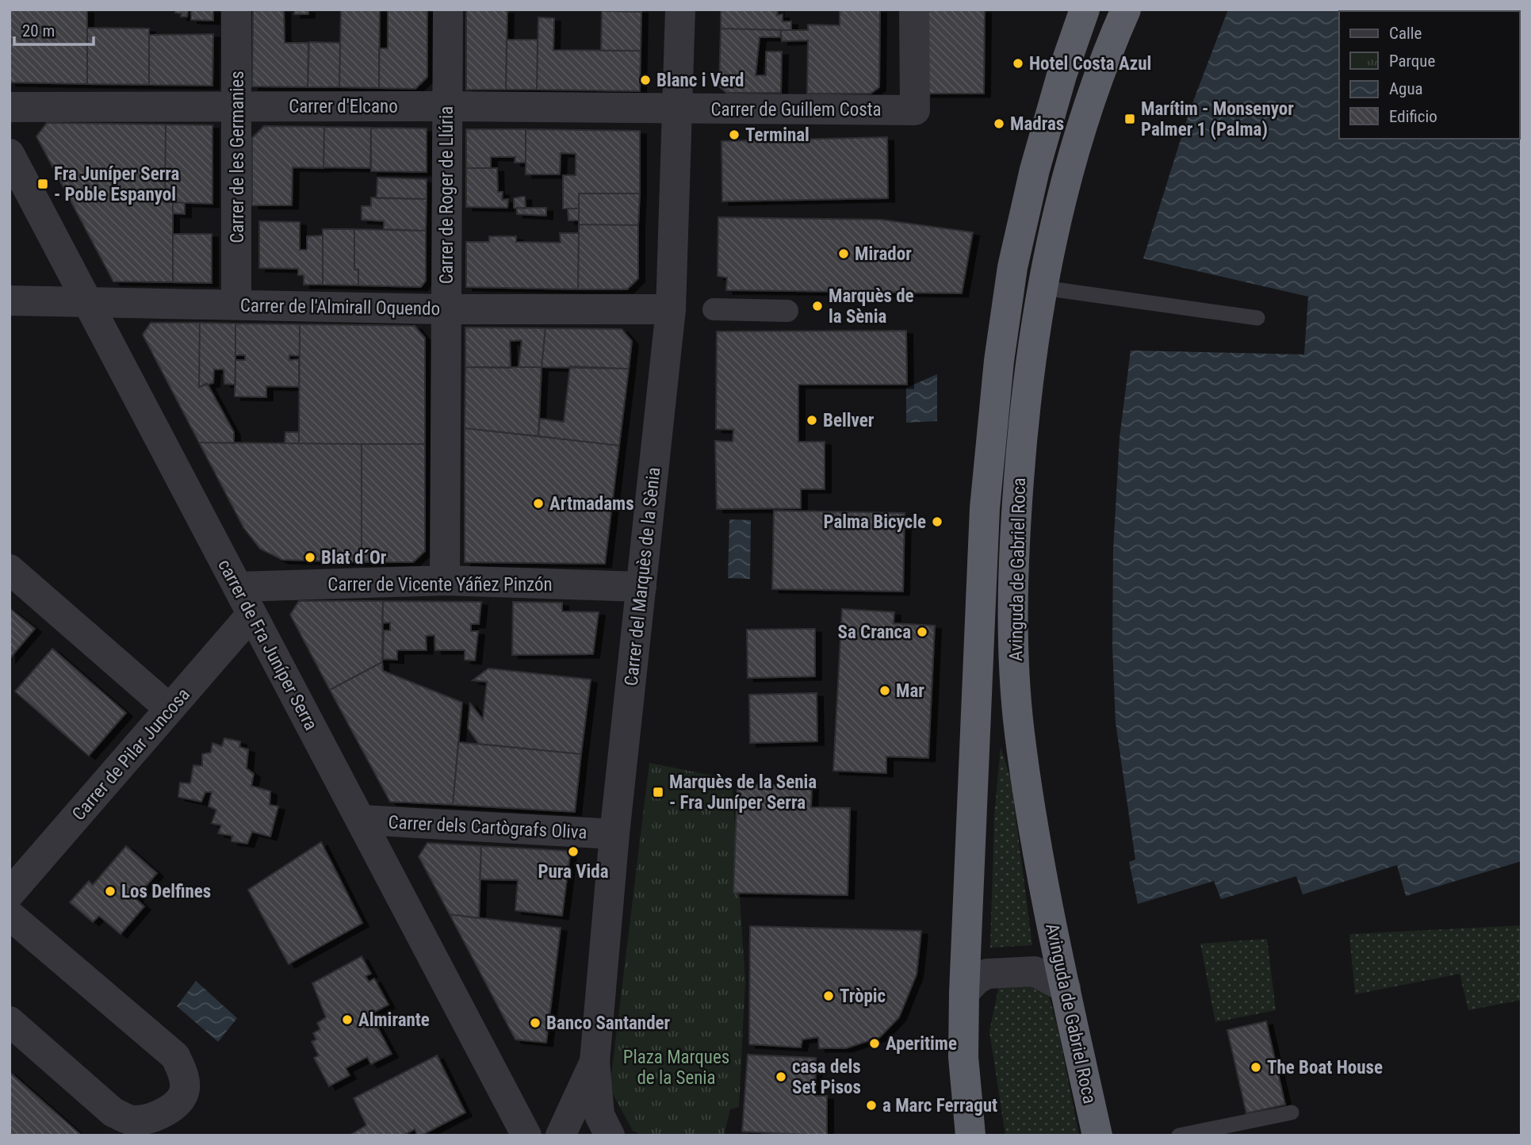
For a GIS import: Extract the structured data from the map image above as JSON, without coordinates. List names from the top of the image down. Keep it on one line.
{"streets":{"highway":["Avinguda de Gabriel Roca"],"street":["Carrer d'Elcano","Carrer de Guillem Costa","Carrer de les Germanies","Carrer de Roger de Llúria","Carrer de l'Almirall Oquendo","Carrer del Marquès de la Sènia","Carrer de Vicente Yáñez Pinzón","carrer de Fra Juníper Serra","Carrer de Pilar Juncosa","Carrer dels Cartògrafs Oliva"]},"crossings":[["Carrer d'Elcano","Carrer de Guillem Costa"],["Carrer d'Elcano","Carrer de les Germanies"],["Carrer d'Elcano","Carrer de Roger de Llúria"],["Carrer d'Elcano","Carrer del Marquès de la Sènia"],["Carrer de Guillem Costa","Carrer del Marquès de la Sènia"],["Carrer de les Germanies","Carrer de l'Almirall Oquendo"],["Carrer de Roger de Llúria","Carrer de l'Almirall Oquendo"],["Carrer de Roger de Llúria","Carrer de Vicente Yáñez Pinzón"],["Carrer de l'Almirall Oquendo","Carrer del Marquès de la Sènia"],["Carrer de l'Almirall Oquendo","carrer de Fra Juníper Serra"],["Carrer del Marquès de la Sènia","Carrer de Vicente Yáñez Pinzón"],["Carrer del Marquès de la Sènia","Carrer dels Cartògrafs Oliva"],["Carrer de Vicente Yáñez Pinzón","carrer de Fra Juníper Serra"],["carrer de Fra Juníper Serra","Carrer de Pilar Juncosa"],["carrer de Fra Juníper Serra","Carrer dels Cartògrafs Oliva"]],"parks":["Plaza Marques de la Senia"],"places":{"other":["Hotel Costa Azul","Blanc i Verd","Madras","Terminal","Mirador","Marquès de la Sènia","Bellver","Artmadams","Palma Bicycle","Blat d´Or","Sa Cranca","Mar","Pura Vida","Los Delfines","Tròpic","Almirante","Banco Santander","Aperitime","The Boat House","casa dels Set Pisos","a Marc Ferragut"],"transit":["Marítim - Monsenyor Palmer 1 (Palma)","Fra Juníper Serra - Poble Espanyol","Marquès de la Senia - Fra Juníper Serra"]},"legend":["Calle","Parque","Agua","Edificio"],"scale_bar":"20 m"}
